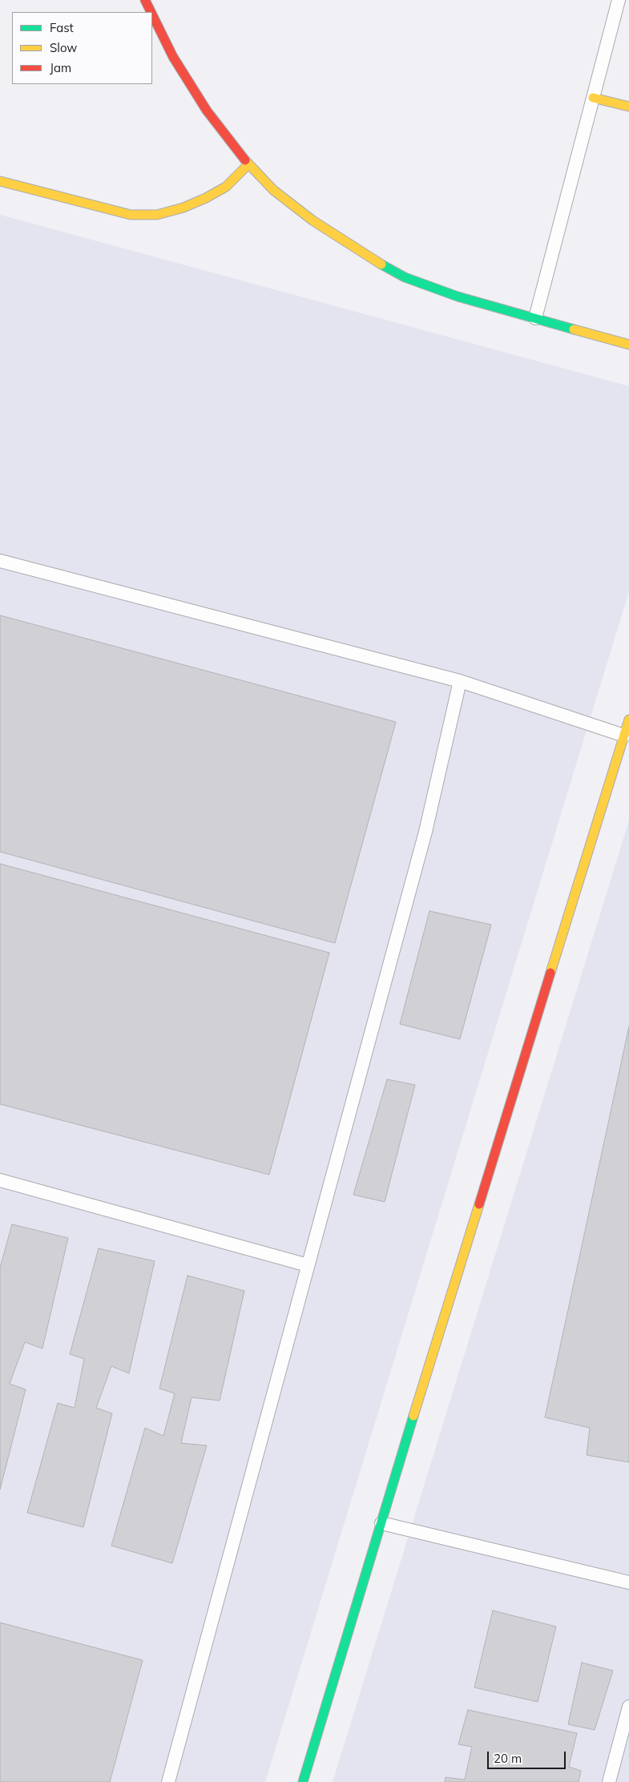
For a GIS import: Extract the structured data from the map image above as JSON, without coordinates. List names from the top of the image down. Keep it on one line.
{"legend":["Fast","Slow","Jam"],"scale_bar":"20 m"}
